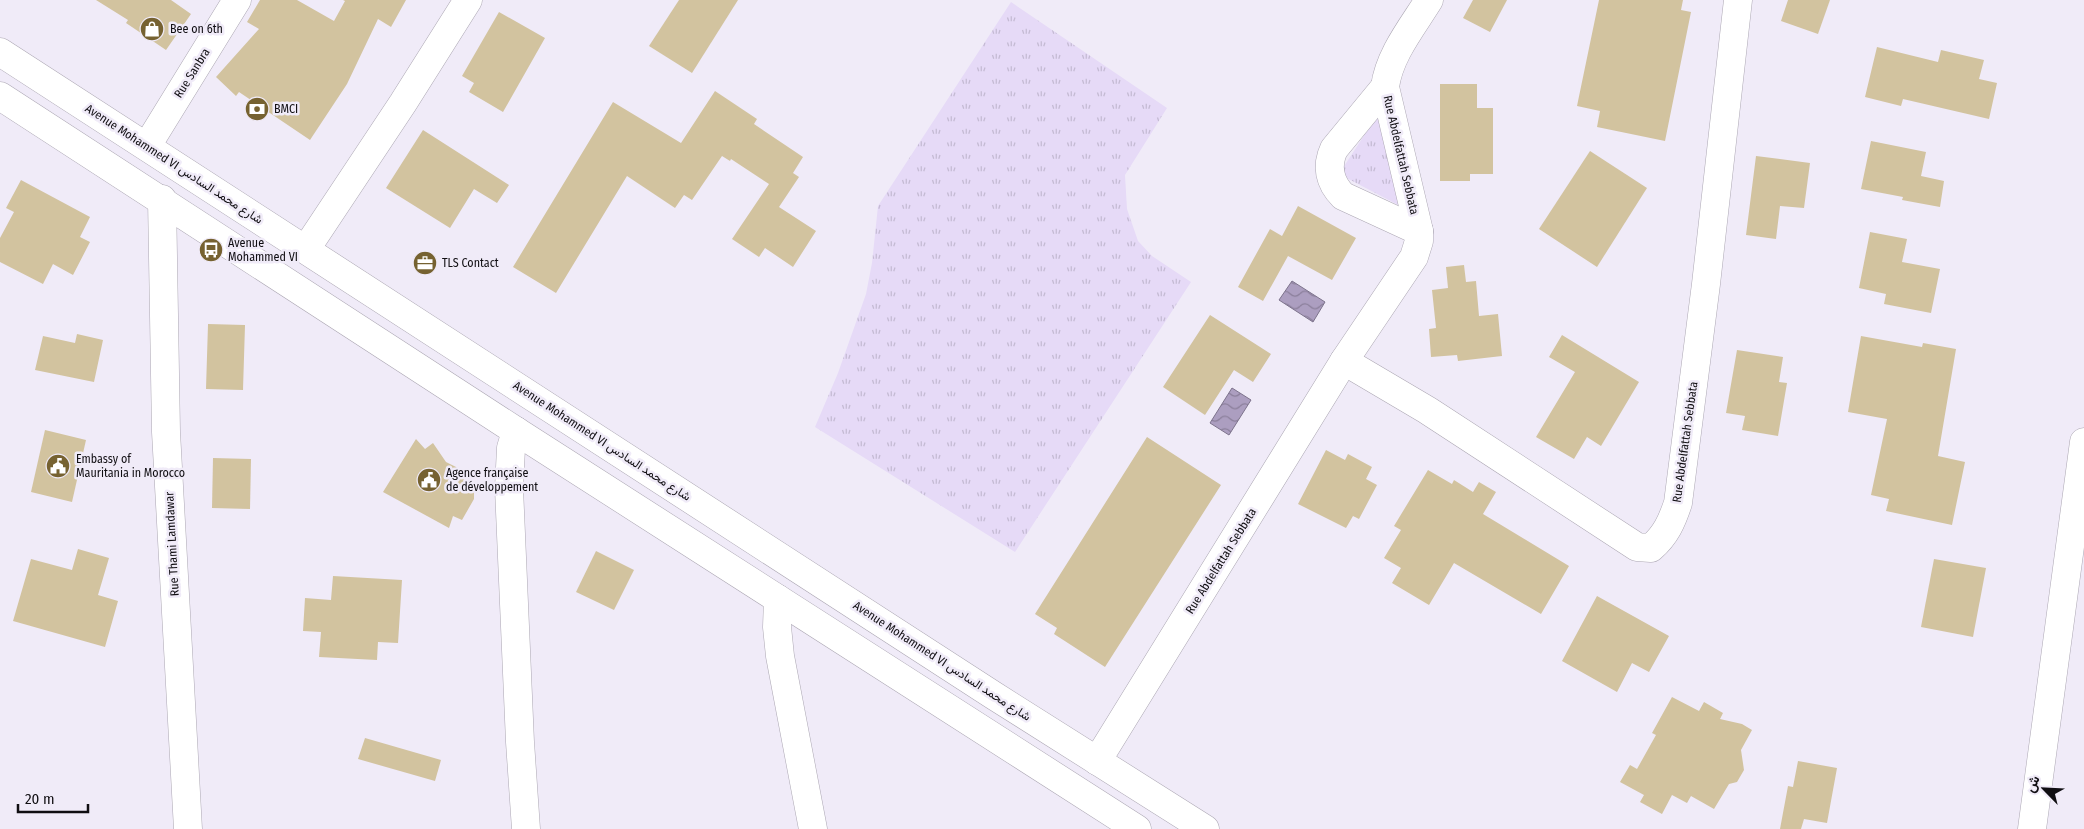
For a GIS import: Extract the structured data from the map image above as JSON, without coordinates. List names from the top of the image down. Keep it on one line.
{"streets":{"street":["Rue Sanbra","Rue Abdelfattah Sebbata","Avenue Mohammed VI شارع محمد السادس","Rue Thami Lamdawar"]},"crossings":[["Rue Sanbra","Avenue Mohammed VI شارع محمد السادس"],["Rue Abdelfattah Sebbata","Avenue Mohammed VI شارع محمد السادس"]],"places":{"shop":["Bee on 6th"],"bank":["BMCI"],"bus stop":["Avenue Mohammed VI"],"office":["TLS Contact"],"public building":["Embassy of Mauritania in Morocco","Agence française de développement"]},"scale_bar":"20 m","north":"top left"}
